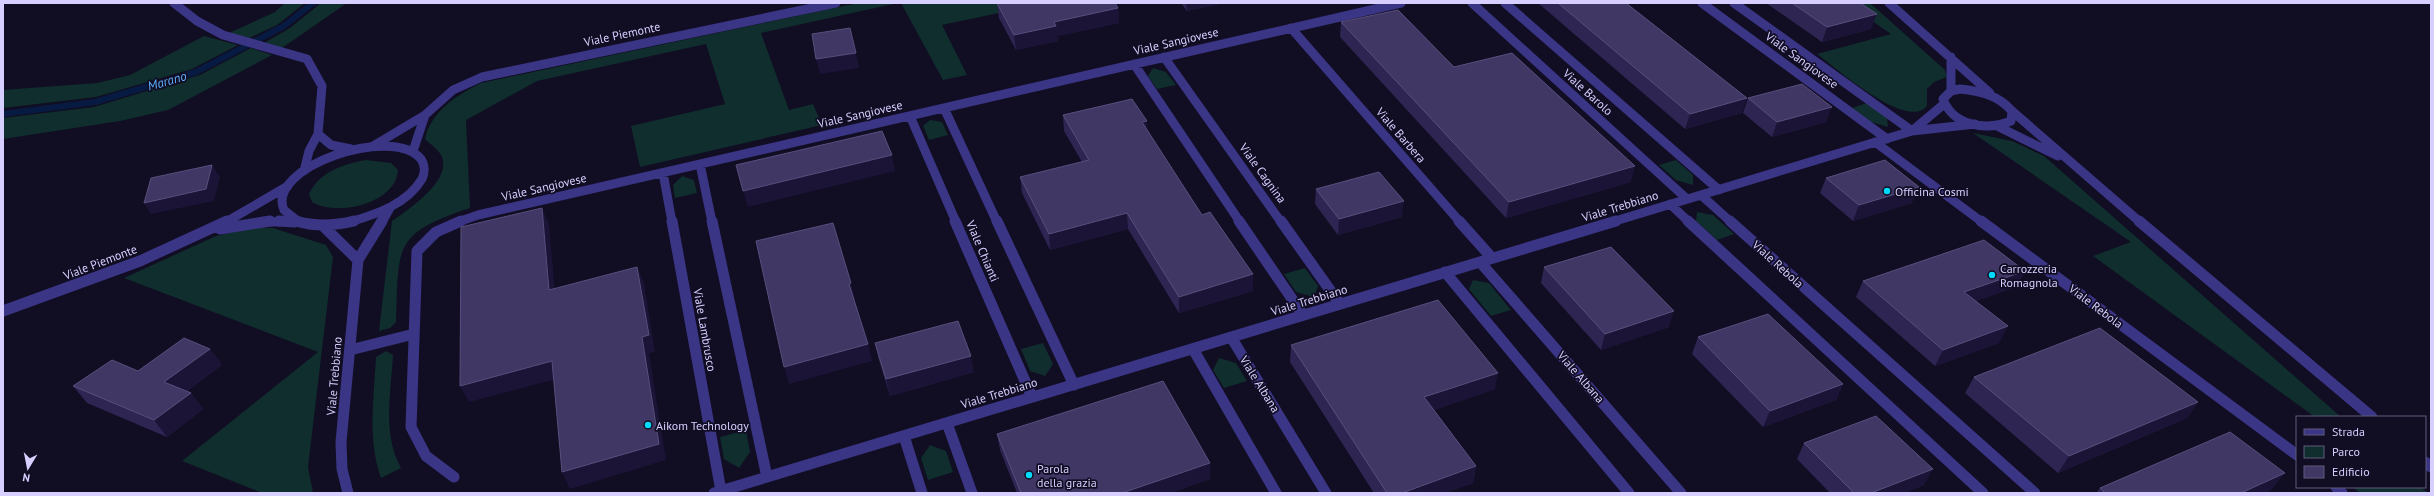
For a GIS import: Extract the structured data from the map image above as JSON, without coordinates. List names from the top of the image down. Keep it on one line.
{"streets":{"street":["Viale Piemonte","Viale Sangiovese","Viale Barolo","Viale Barbera","Viale Cagnina","Viale Trebbiano","Viale Chianti","Viale Rebola","Viale Lambrusco","Viale Albana"]},"crossings":[["Viale Piemonte","Viale Trebbiano"],["Viale Sangiovese","Viale Barbera"],["Viale Sangiovese","Viale Cagnina"],["Viale Sangiovese","Viale Trebbiano"],["Viale Sangiovese","Viale Chianti"],["Viale Sangiovese","Viale Lambrusco"],["Viale Barolo","Viale Trebbiano"],["Viale Barbera","Viale Trebbiano"],["Viale Cagnina","Viale Trebbiano"],["Viale Trebbiano","Viale Chianti"],["Viale Trebbiano","Viale Rebola"],["Viale Trebbiano","Viale Lambrusco"],["Viale Trebbiano","Viale Albana"]],"water":["Marano"],"places":["Officina Cosmi","Carrozzeria Romagnola","Aikom Technology","Parola della grazia"],"legend":["Strada","Parco","Edificio"],"north":"bottom"}
